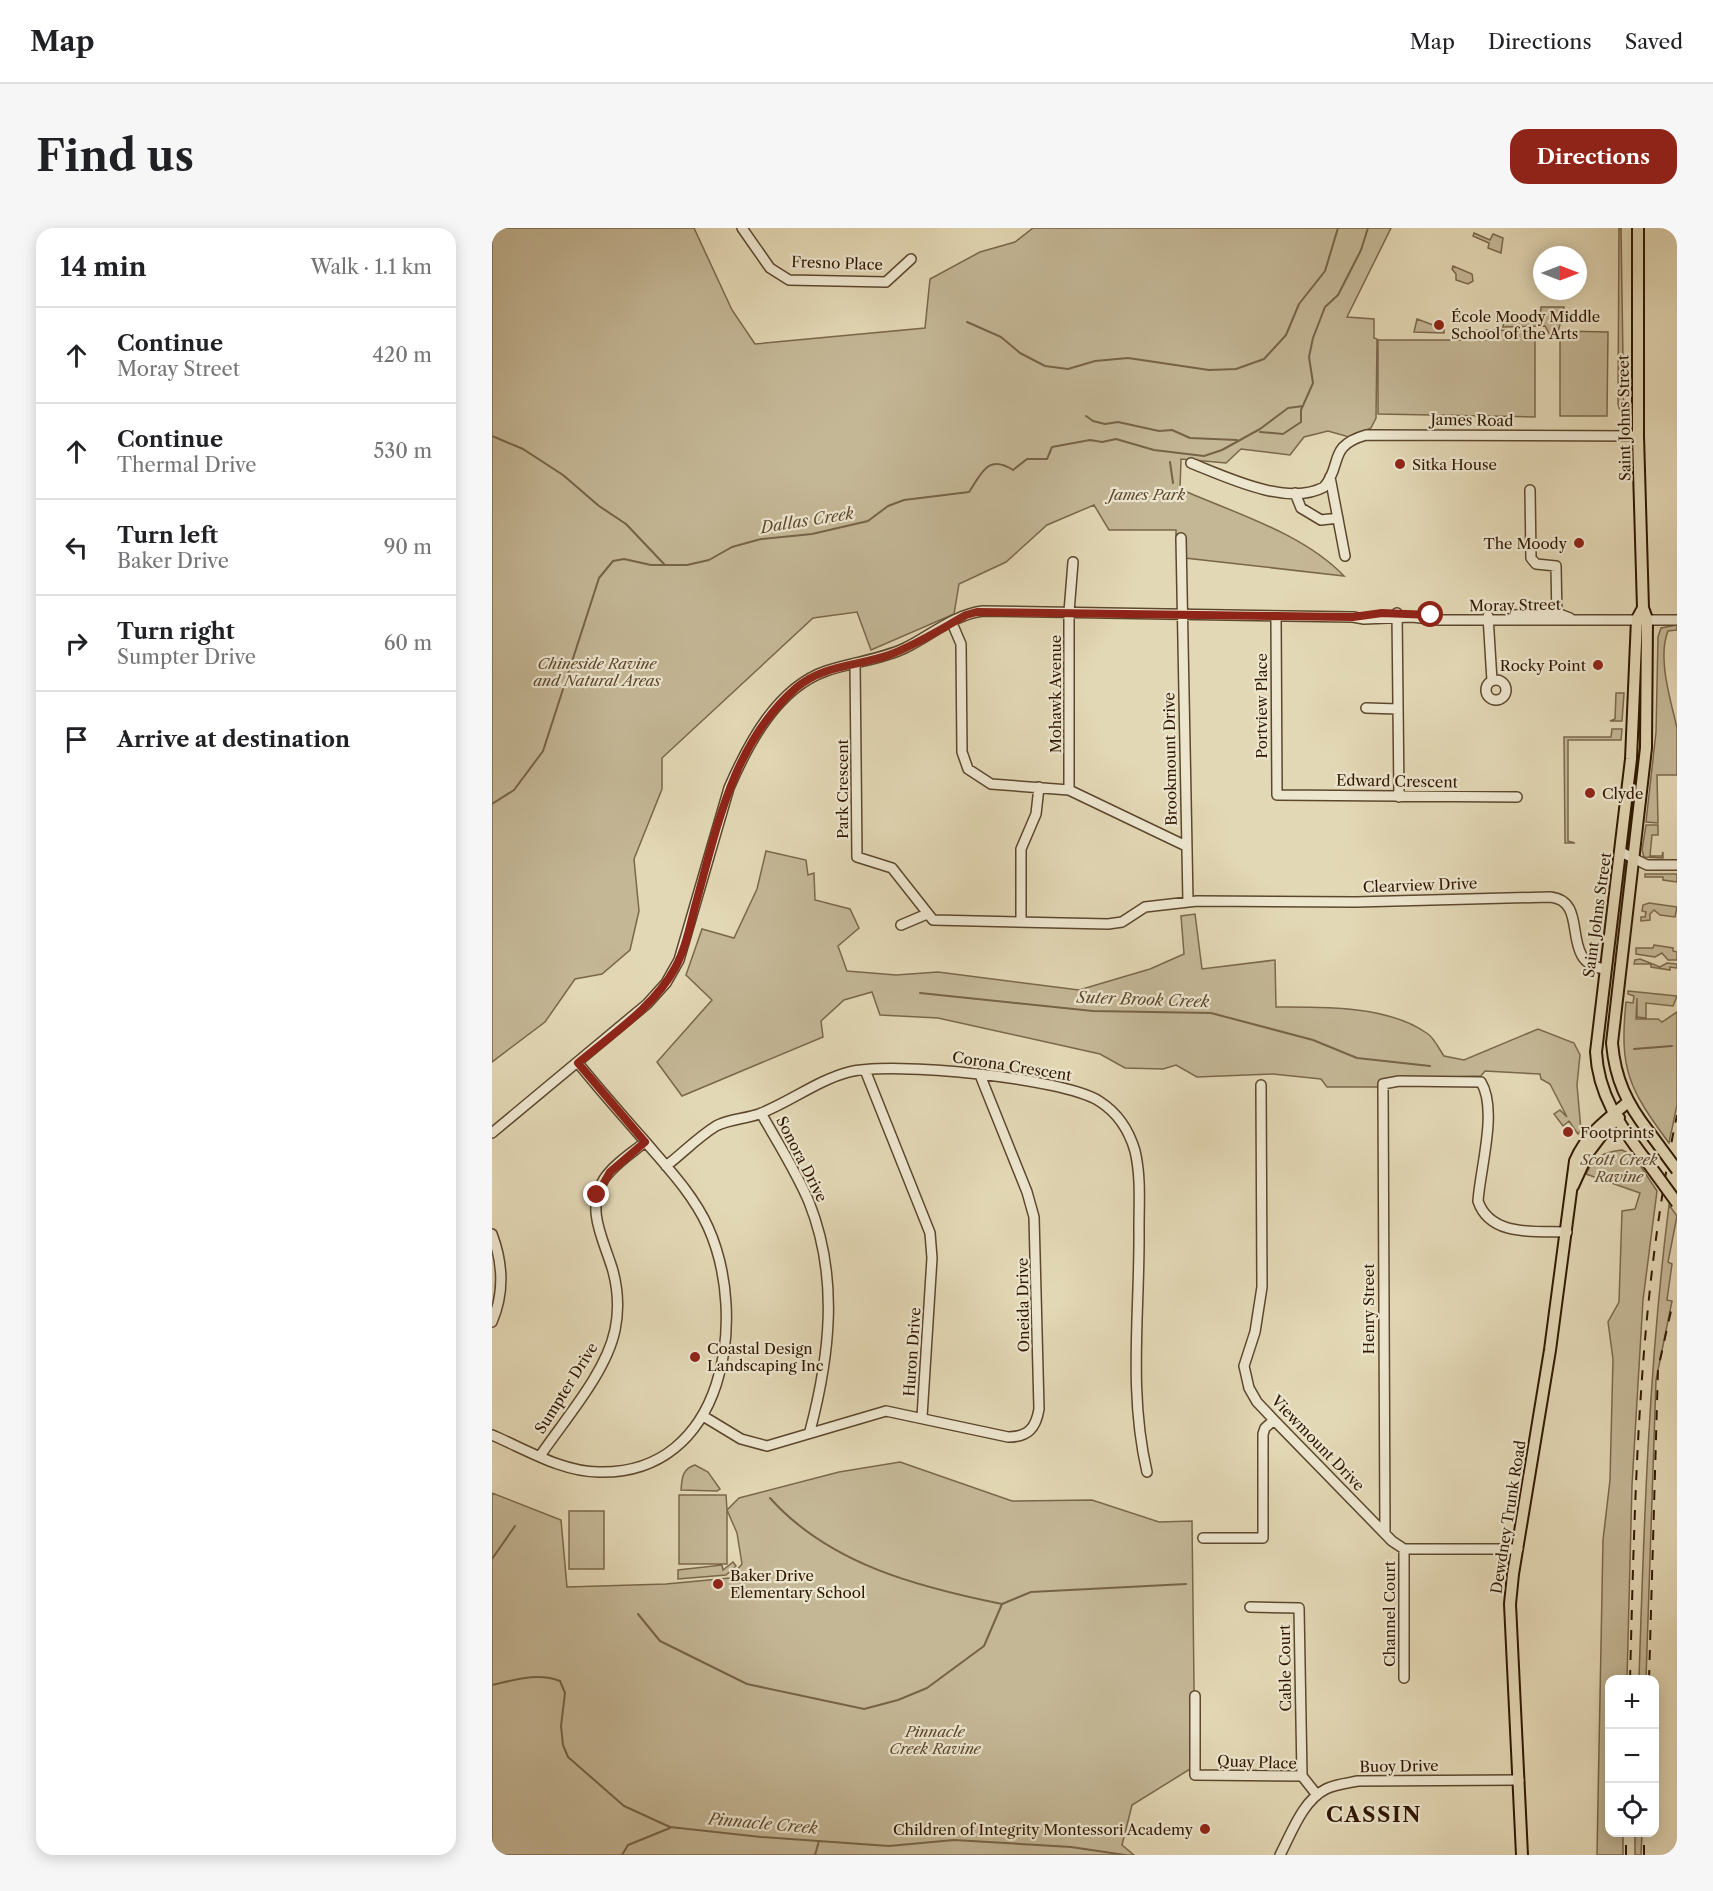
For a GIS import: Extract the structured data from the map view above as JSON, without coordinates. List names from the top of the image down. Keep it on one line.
{"streets":{"main road":["Saint Johns Street","Dewdney Trunk Road"],"street":["Fresno Place","James Road","Moray Street","Mohawk Avenue","Portview Place","Brookmount Drive","Edward Crescent","Park Crescent","Clearview Drive","Corona Crescent","Sonora Drive","Oneida Drive","Henry Street","Huron Drive","Sumpter Drive","Viewmount Drive","Channel Court","Cable Court","Quay Place","Buoy Drive"]},"crossings":[["Saint Johns Street","James Road"],["Saint Johns Street","Moray Street"],["Saint Johns Street","Clearview Drive"],["Saint Johns Street","Dewdney Trunk Road"],["Moray Street","Mohawk Avenue"],["Moray Street","Portview Place"],["Moray Street","Brookmount Drive"],["Moray Street","Park Crescent"],["Portview Place","Edward Crescent"],["Brookmount Drive","Clearview Drive"],["Corona Crescent","Sonora Drive"],["Corona Crescent","Oneida Drive"],["Corona Crescent","Huron Drive"],["Sonora Drive","Huron Drive"],["Oneida Drive","Huron Drive"],["Henry Street","Viewmount Drive"],["Henry Street","Dewdney Trunk Road"],["Viewmount Drive","Channel Court"],["Dewdney Trunk Road","Buoy Drive"],["Cable Court","Quay Place"],["Quay Place","Buoy Drive"]],"districts":["CASSIN"],"water":["Dallas Creek","Suter Brook Creek","Pinnacle Creek"],"parks":["James Park","Chineside Ravine and Natural Areas","Scott Creek Ravine","Pinnacle Creek Ravine"],"places":["École Moody Middle School of the Arts","Sitka House","The Moody","Rocky Point","Clyde","Footprints","Coastal Design Landscaping Inc","Baker Drive Elementary School","Children of Integrity Montessori Academy"],"north":"right","page":{"header":"Map","nav":["Map","Directions","Saved"],"buttons":"Directions","title":"Find us","heading":["14 min","Walk · 1.1 km"],"list":[["Continue","Moray Street","420 m"],["Continue","Thermal Drive","530 m"],["Turn left","Baker Drive","90 m"],["Turn right","Sumpter Drive","60 m"],"Arrive at destination"],"map_buttons":["+","−"]}}
